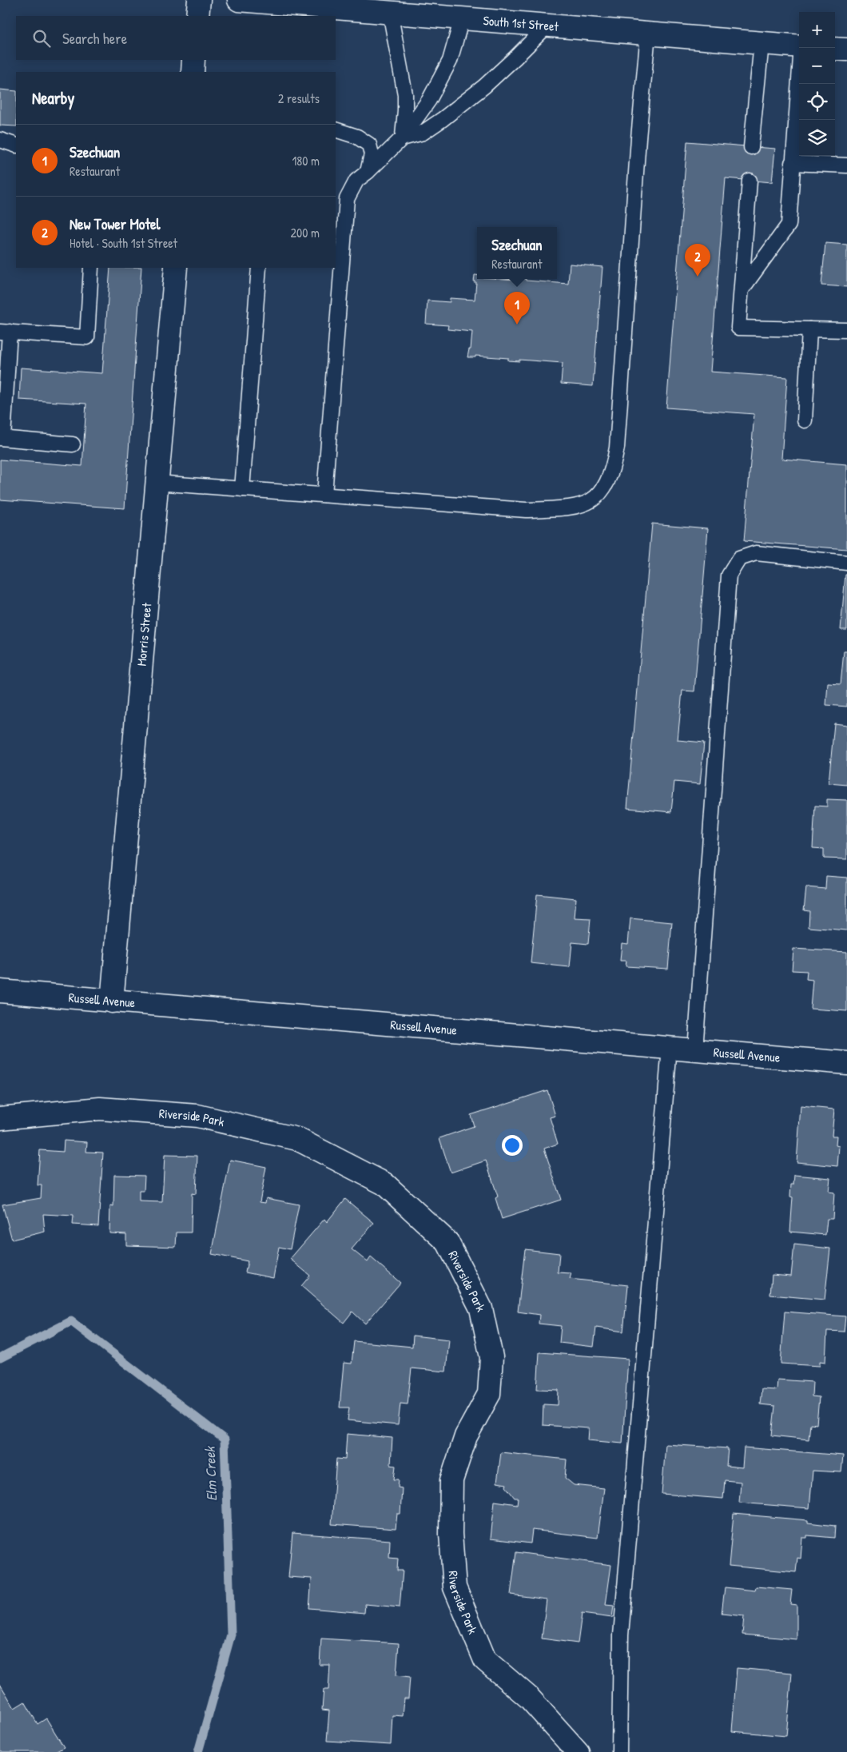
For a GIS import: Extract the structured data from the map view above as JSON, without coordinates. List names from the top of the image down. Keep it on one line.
{"streets":{"street":["South 1st Street","Morris Street","Russell Avenue","Riverside Park"]},"crossings":[["Morris Street","Russell Avenue"]],"water":["Elm Creek"],"page":{"map_buttons":["+","−"],"search":"Search here","heading":["Nearby","2 results"],"list":[{"mark":"1","name":"Szechuan","note":"Restaurant","value":"180 m"},{"mark":"2","name":"New Tower Motel","note":"Hotel · South 1st Street","value":"200 m"}],"popup":["Szechuan","Restaurant"],"pins":["2","1"]}}
